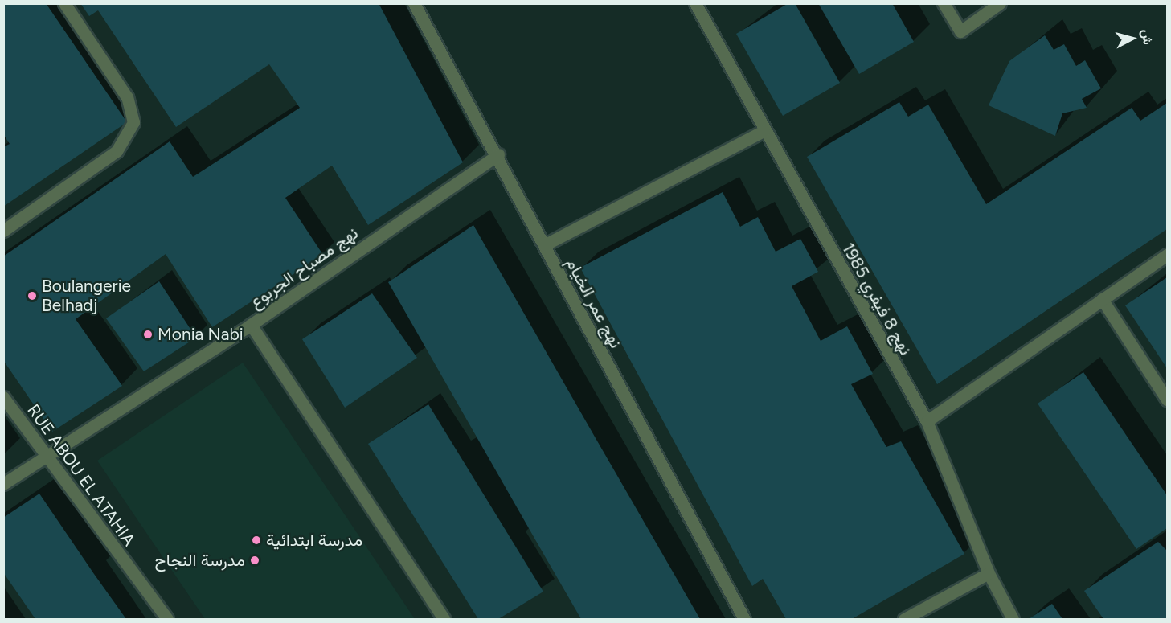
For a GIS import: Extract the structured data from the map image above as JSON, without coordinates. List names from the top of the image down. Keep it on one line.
{"streets":{"street":["نهج مصباح الجربوع","نهج 8 فيفري 1985","نهج عمر الخيام","RUE ABOU EL ATAHIA"]},"crossings":[["نهج مصباح الجربوع","نهج عمر الخيام"],["نهج مصباح الجربوع","RUE ABOU EL ATAHIA"]],"places":["Boulangerie Belhadj","Monia Nabi","مدرسة ابتدائية","مدرسة النجاح"],"north":"right"}
